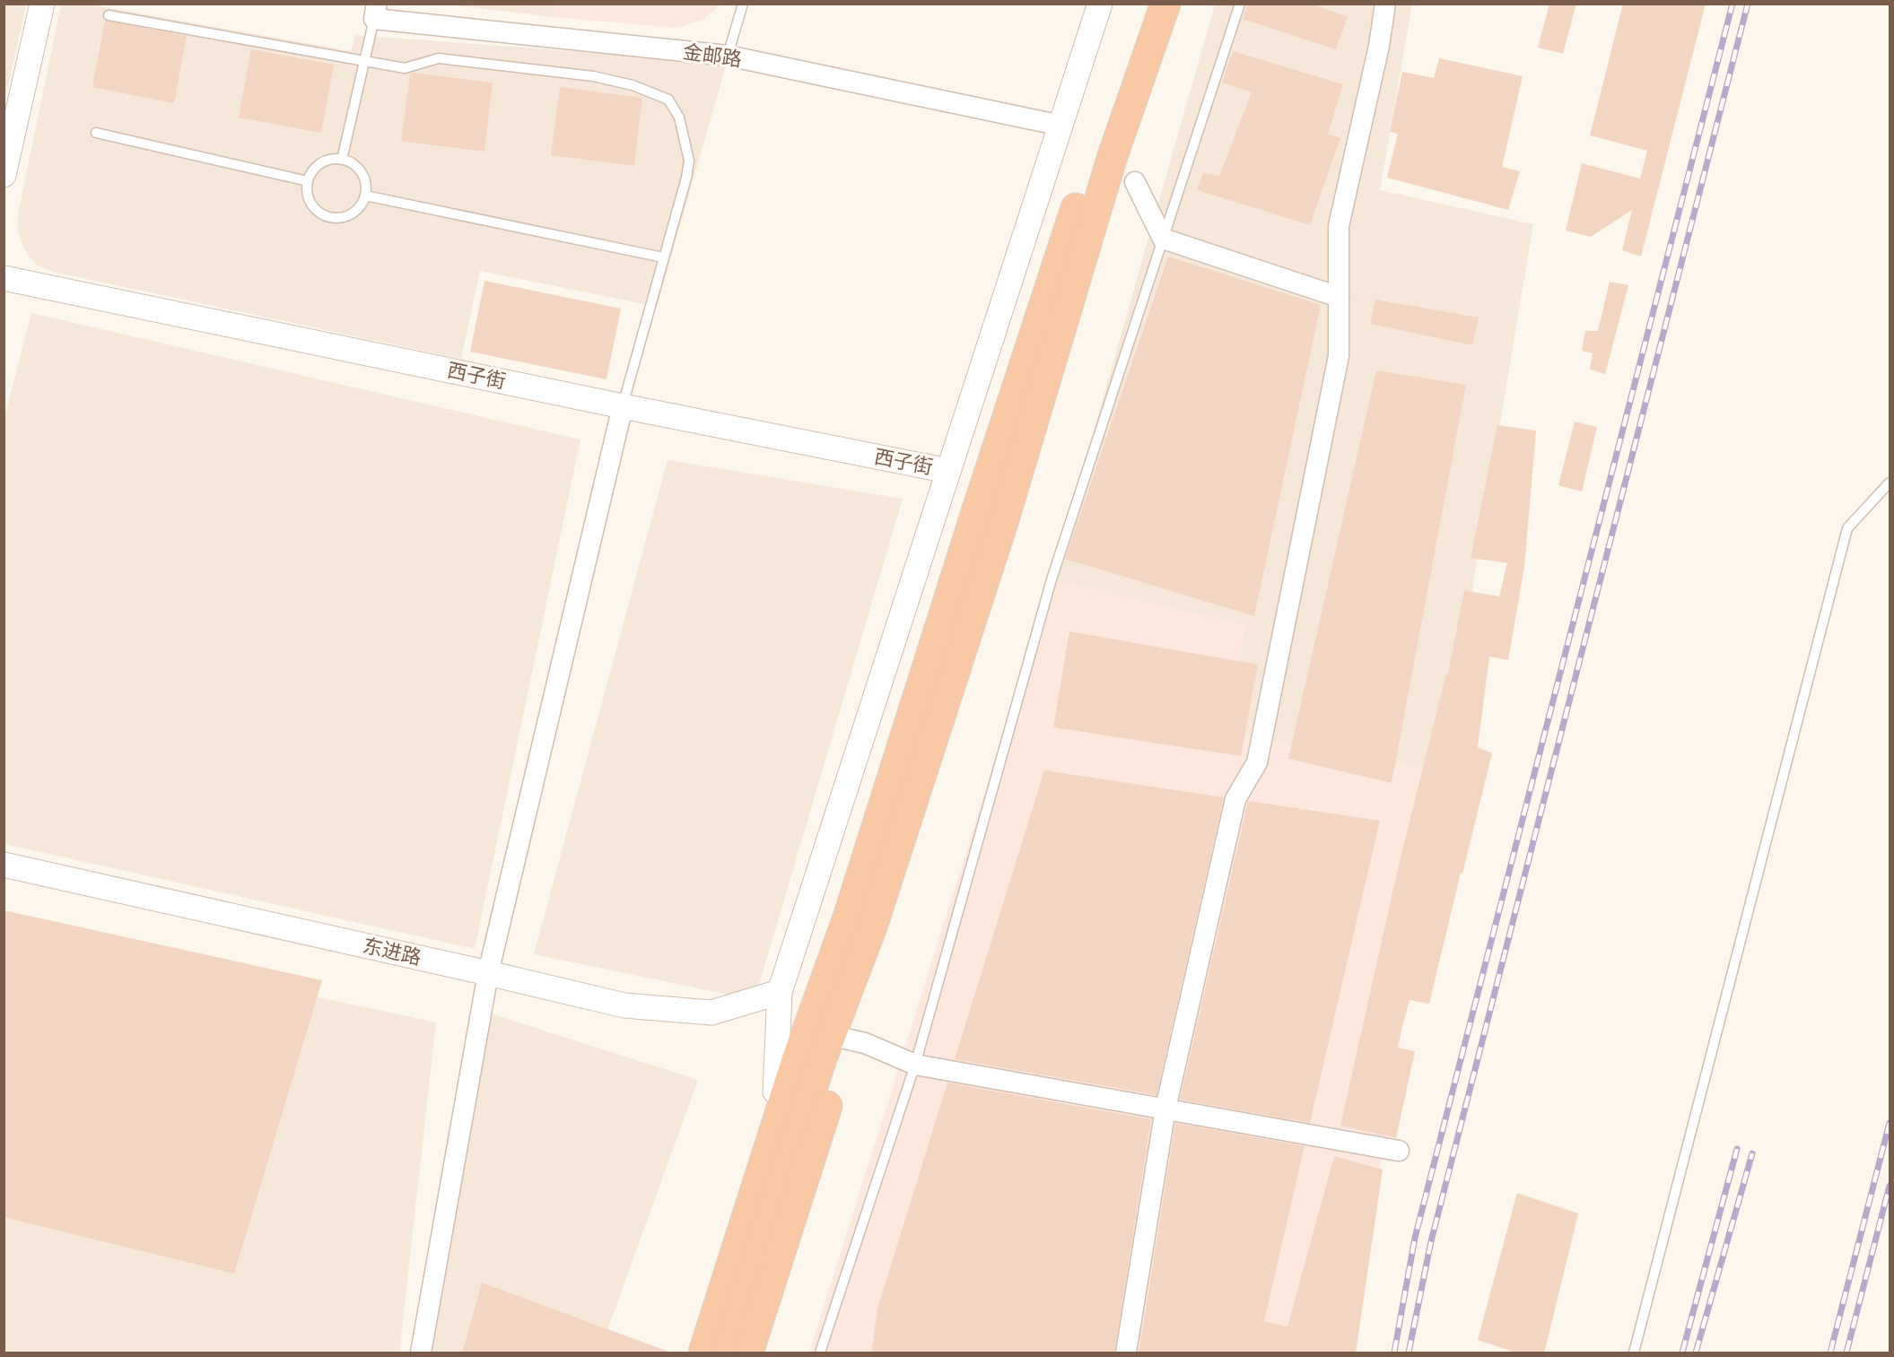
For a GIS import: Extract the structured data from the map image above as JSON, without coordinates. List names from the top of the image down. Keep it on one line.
{"streets":{"street":["金邮路","西子街","东进路"]}}
